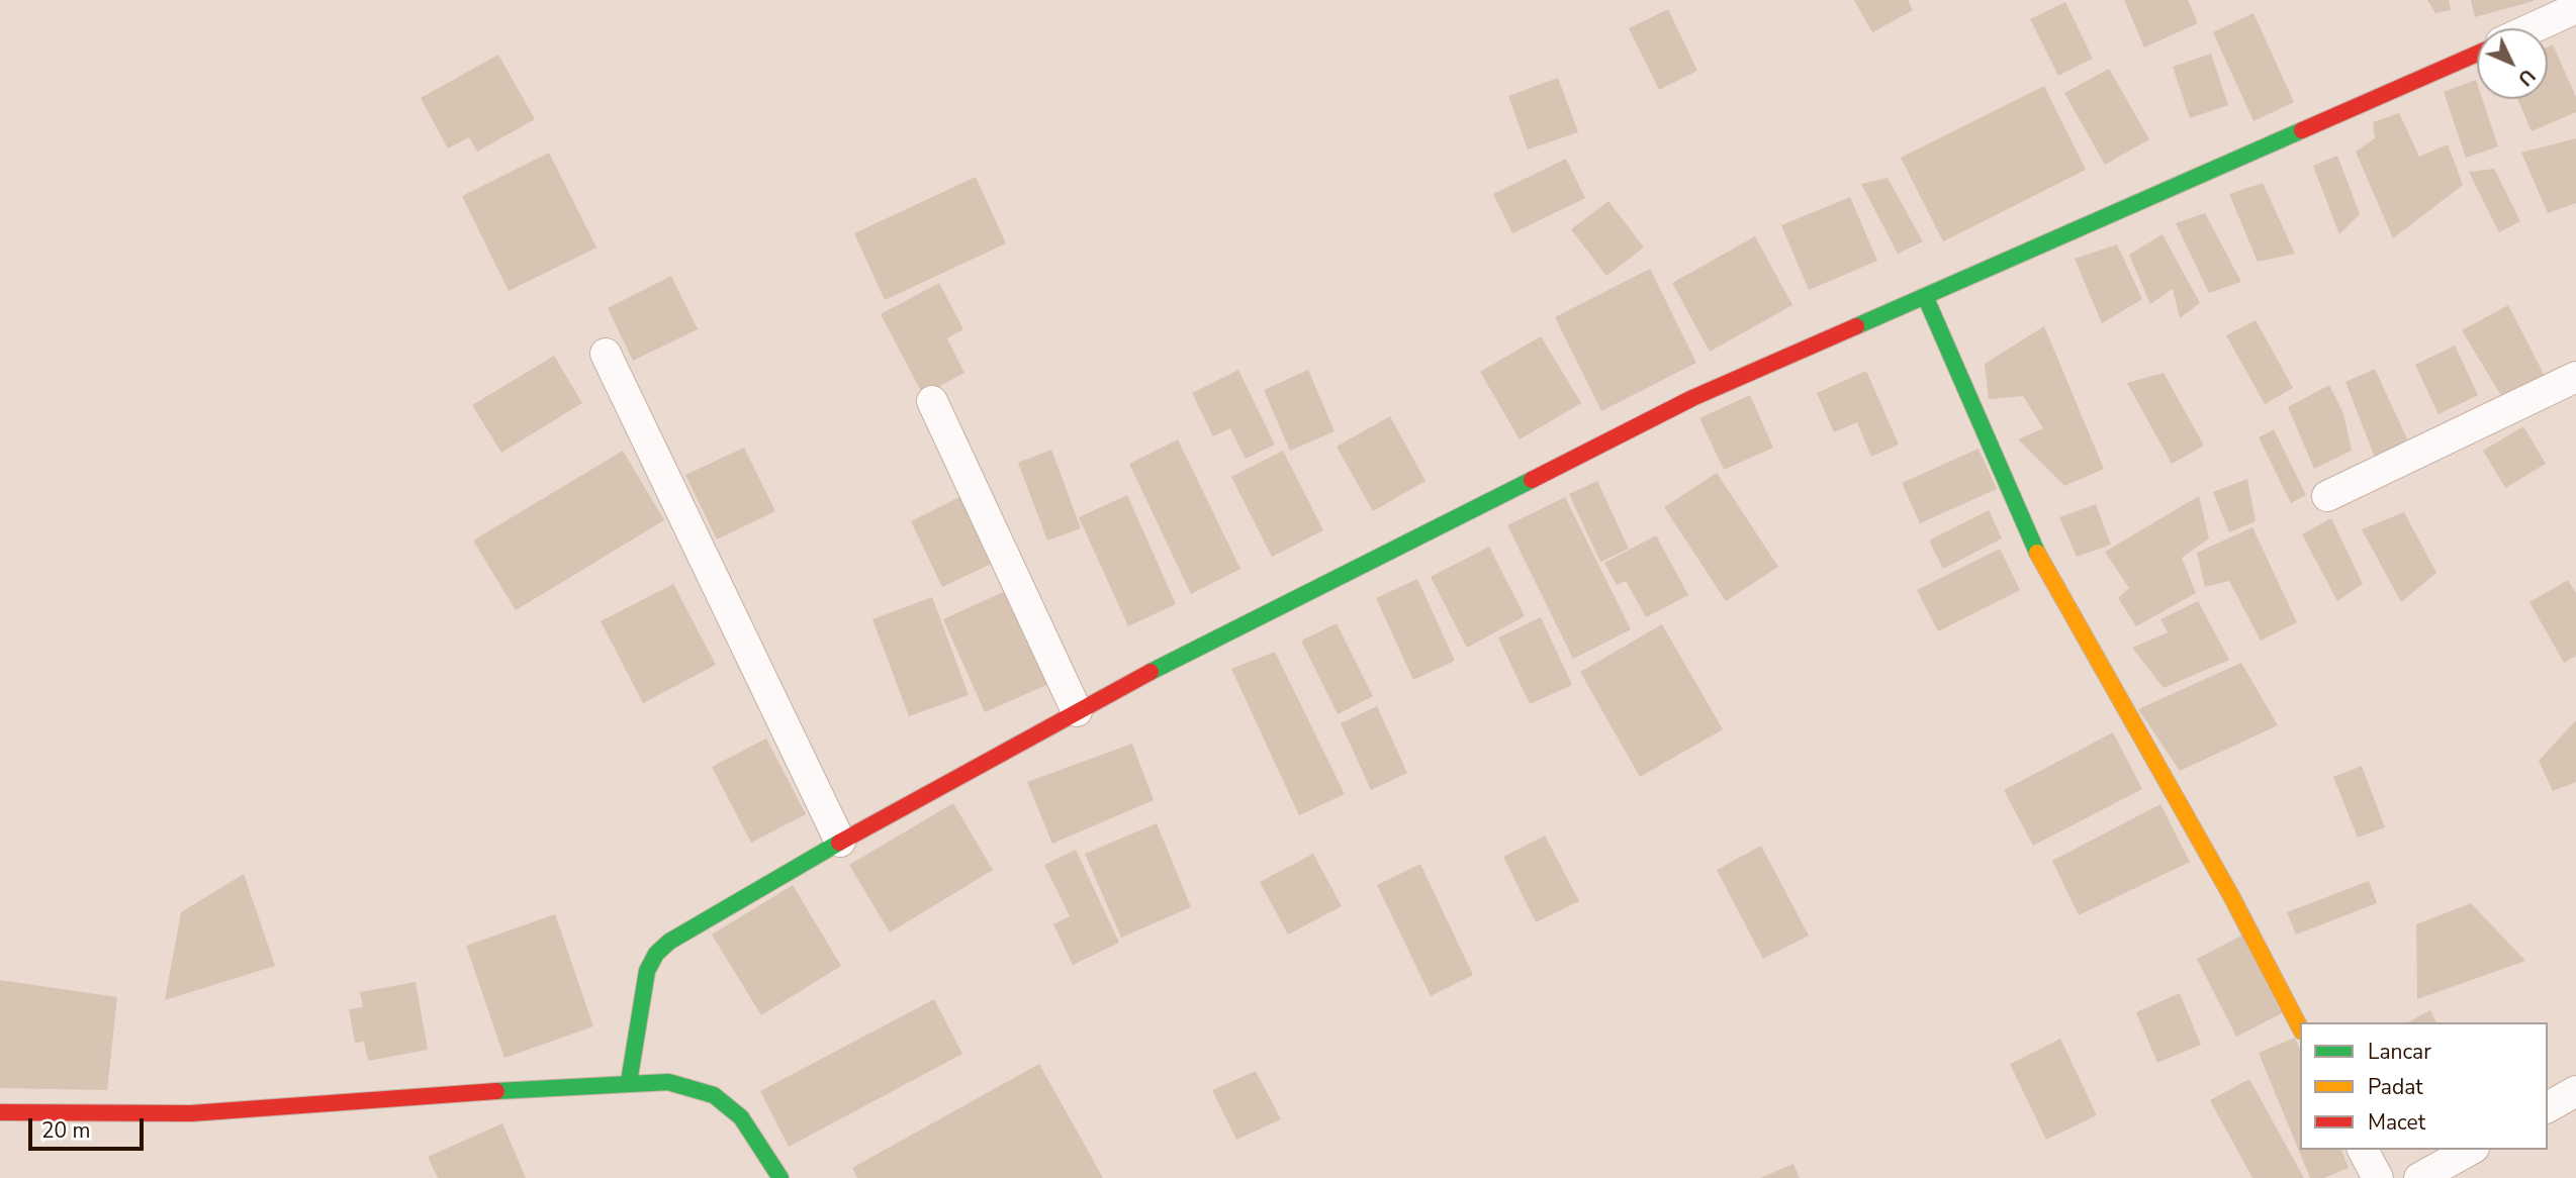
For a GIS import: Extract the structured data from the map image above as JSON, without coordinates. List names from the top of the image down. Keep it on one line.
{"legend":["Lancar","Padat","Macet"],"scale_bar":"20 m","north":"bottom right"}
